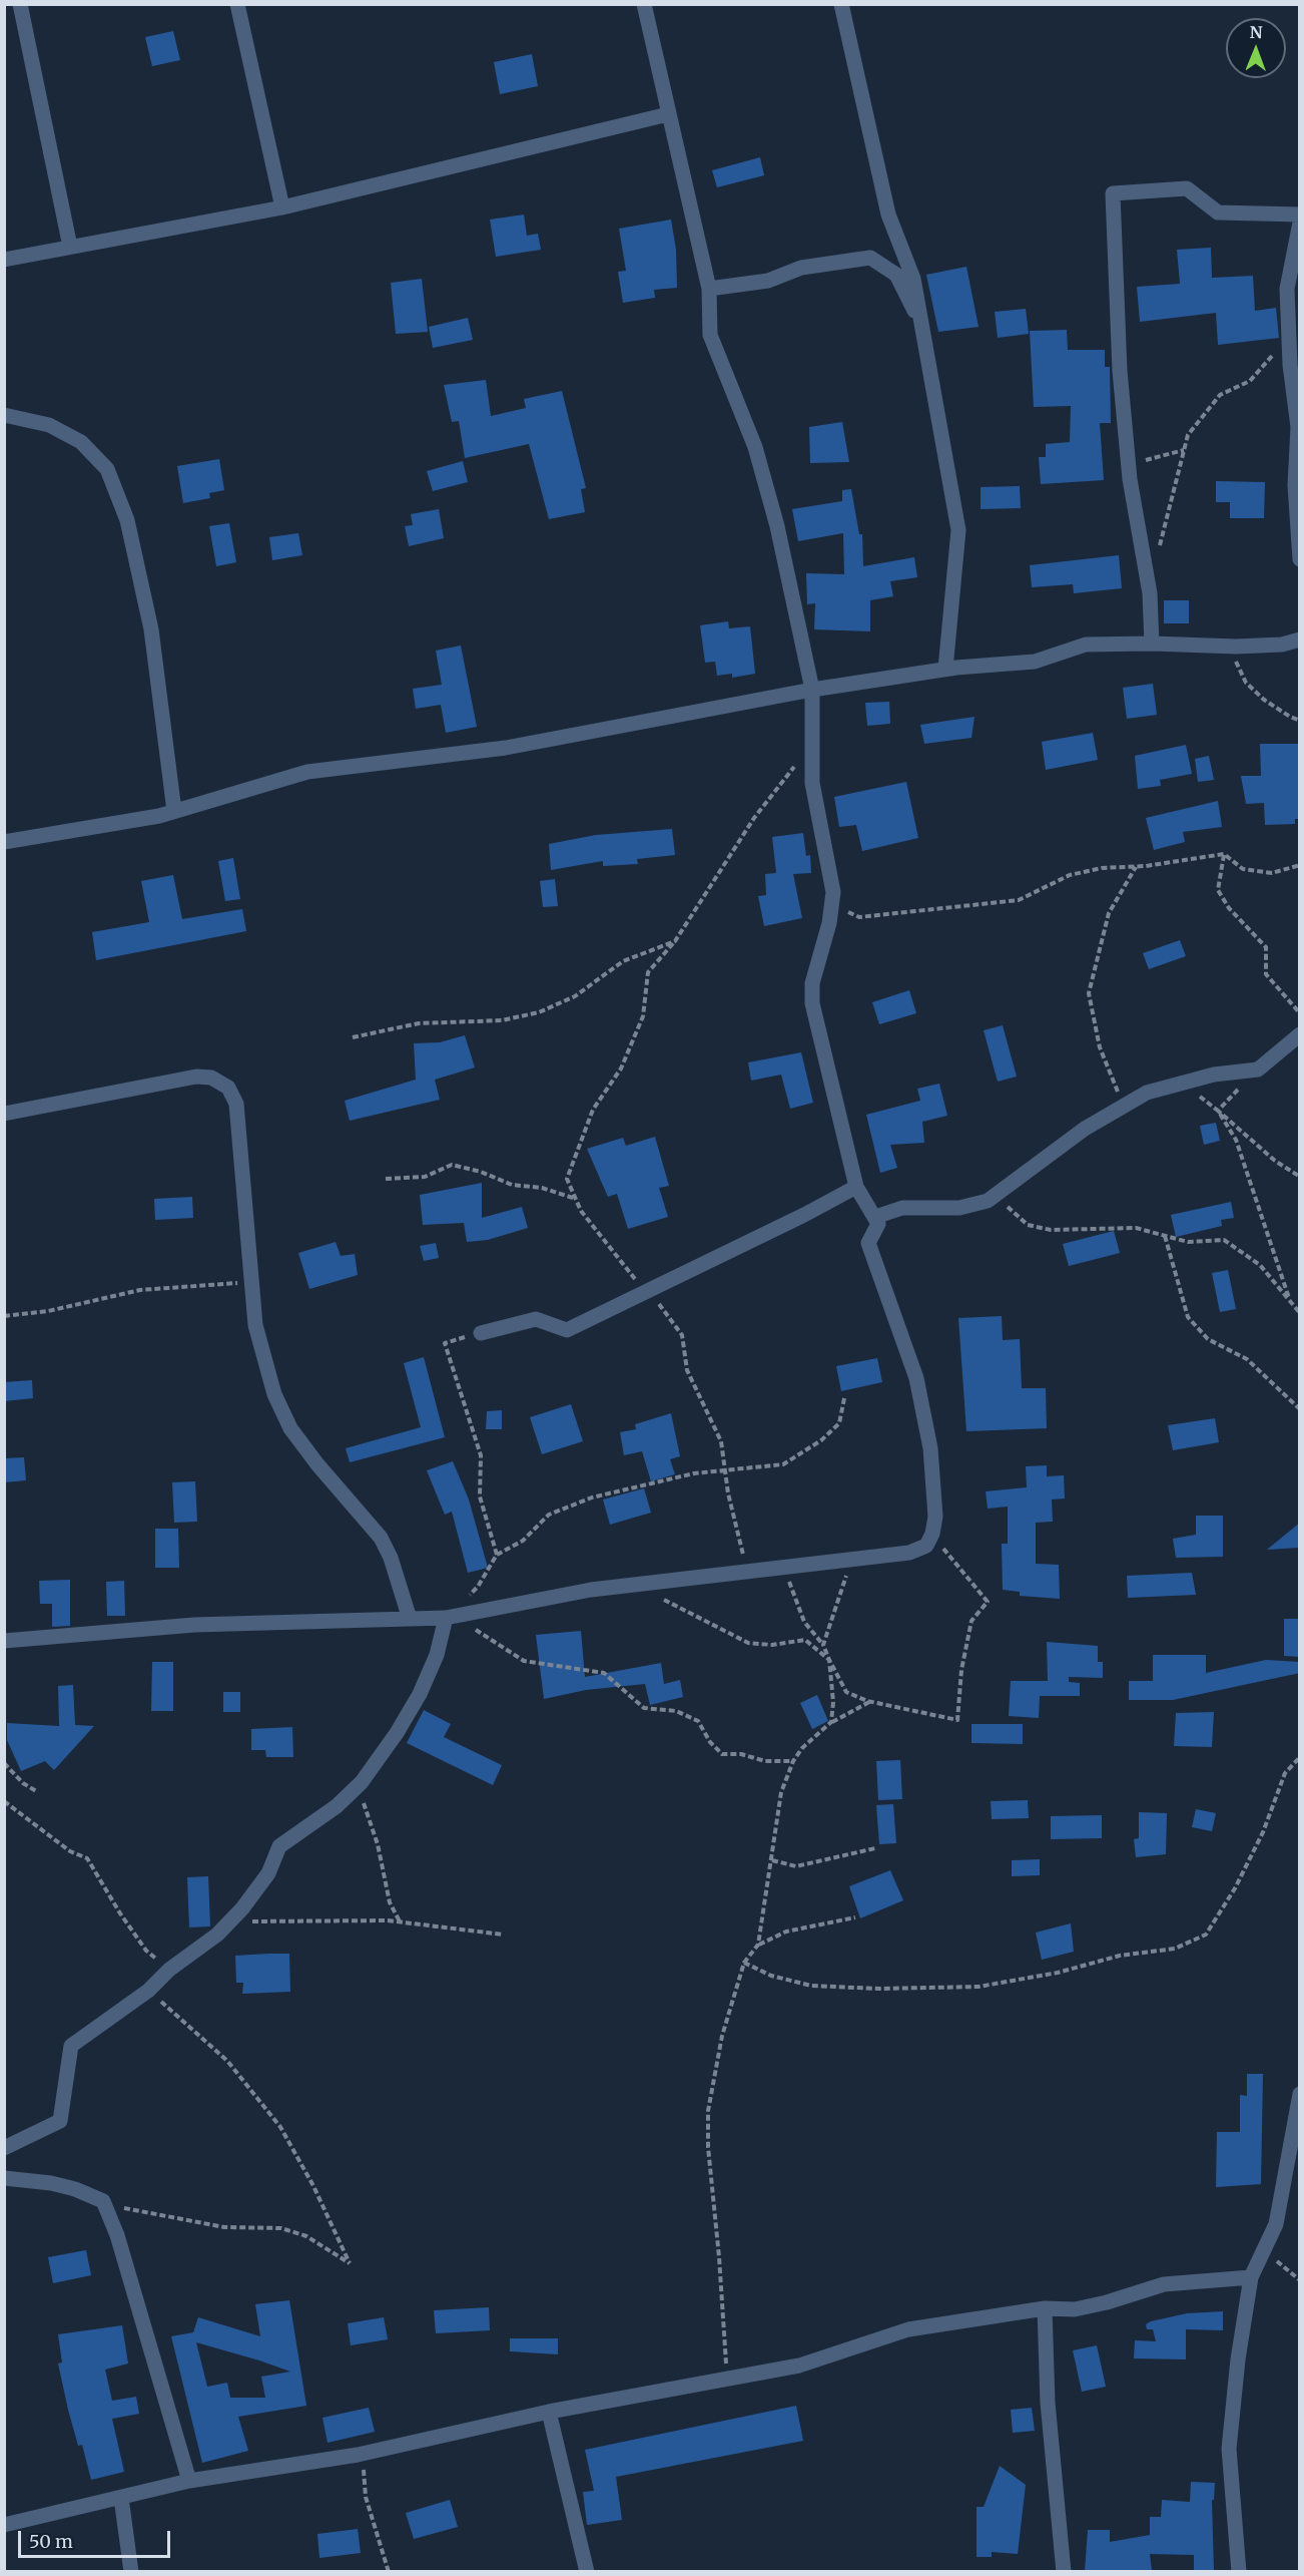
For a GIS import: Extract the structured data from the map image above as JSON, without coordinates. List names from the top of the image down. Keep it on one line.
{"scale_bar":"50 m","north":"top"}
